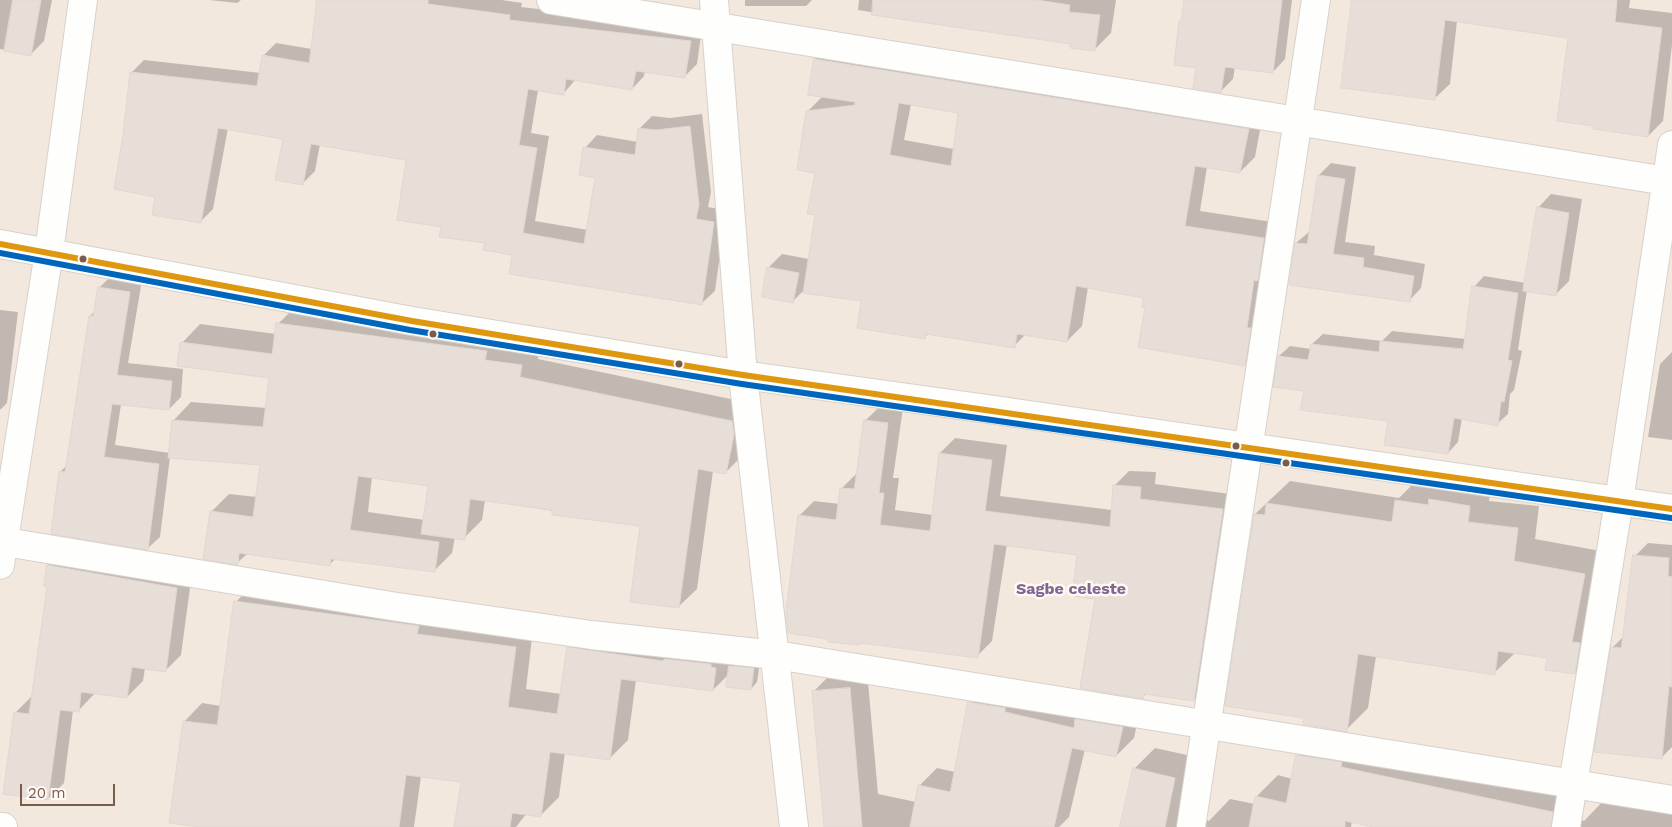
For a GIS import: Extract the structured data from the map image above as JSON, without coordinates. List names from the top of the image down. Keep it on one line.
{"districts":["Sagbe celeste"],"scale_bar":"20 m"}
